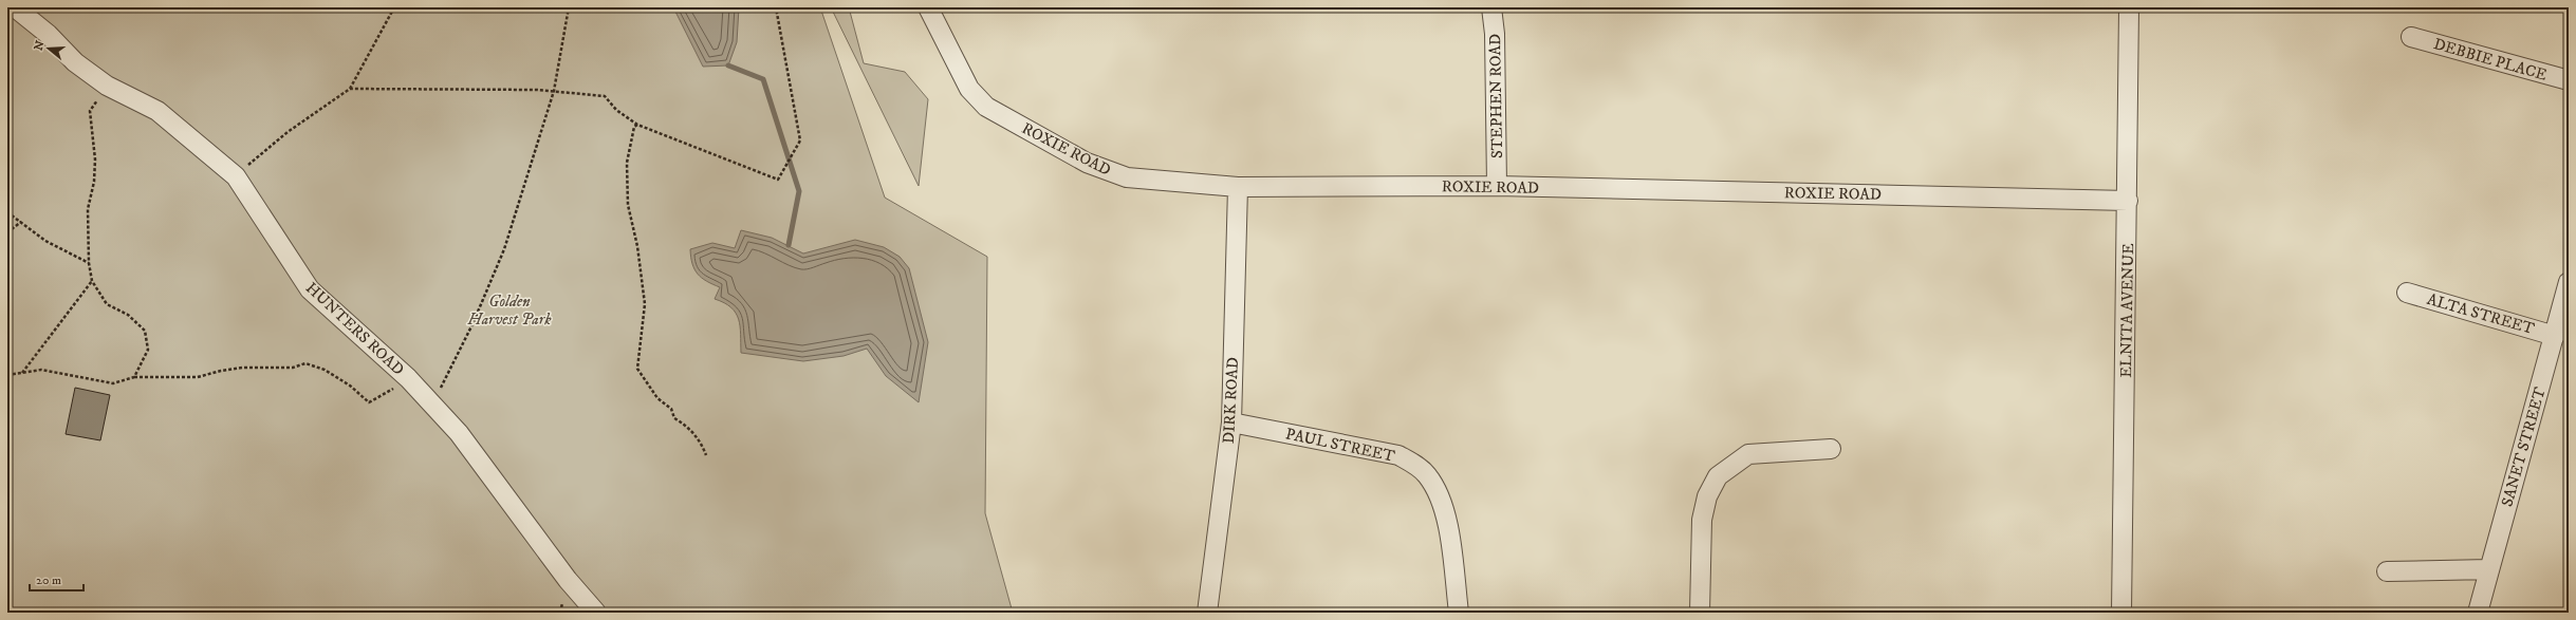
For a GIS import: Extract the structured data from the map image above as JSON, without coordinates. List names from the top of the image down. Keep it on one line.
{"streets":{"street":["DEBBIE PLACE","STEPHEN ROAD","ROXIE ROAD","ELNITA AVENUE","ALTA STREET","HUNTERS ROAD","DIRK ROAD","PAUL STREET","SANET STREET"]},"crossings":[["STEPHEN ROAD","ROXIE ROAD"],["ROXIE ROAD","ELNITA AVENUE"],["ROXIE ROAD","DIRK ROAD"],["ALTA STREET","SANET STREET"],["DIRK ROAD","PAUL STREET"]],"parks":["Golden Harvest Park"],"scale_bar":"20 m","north":"left"}
